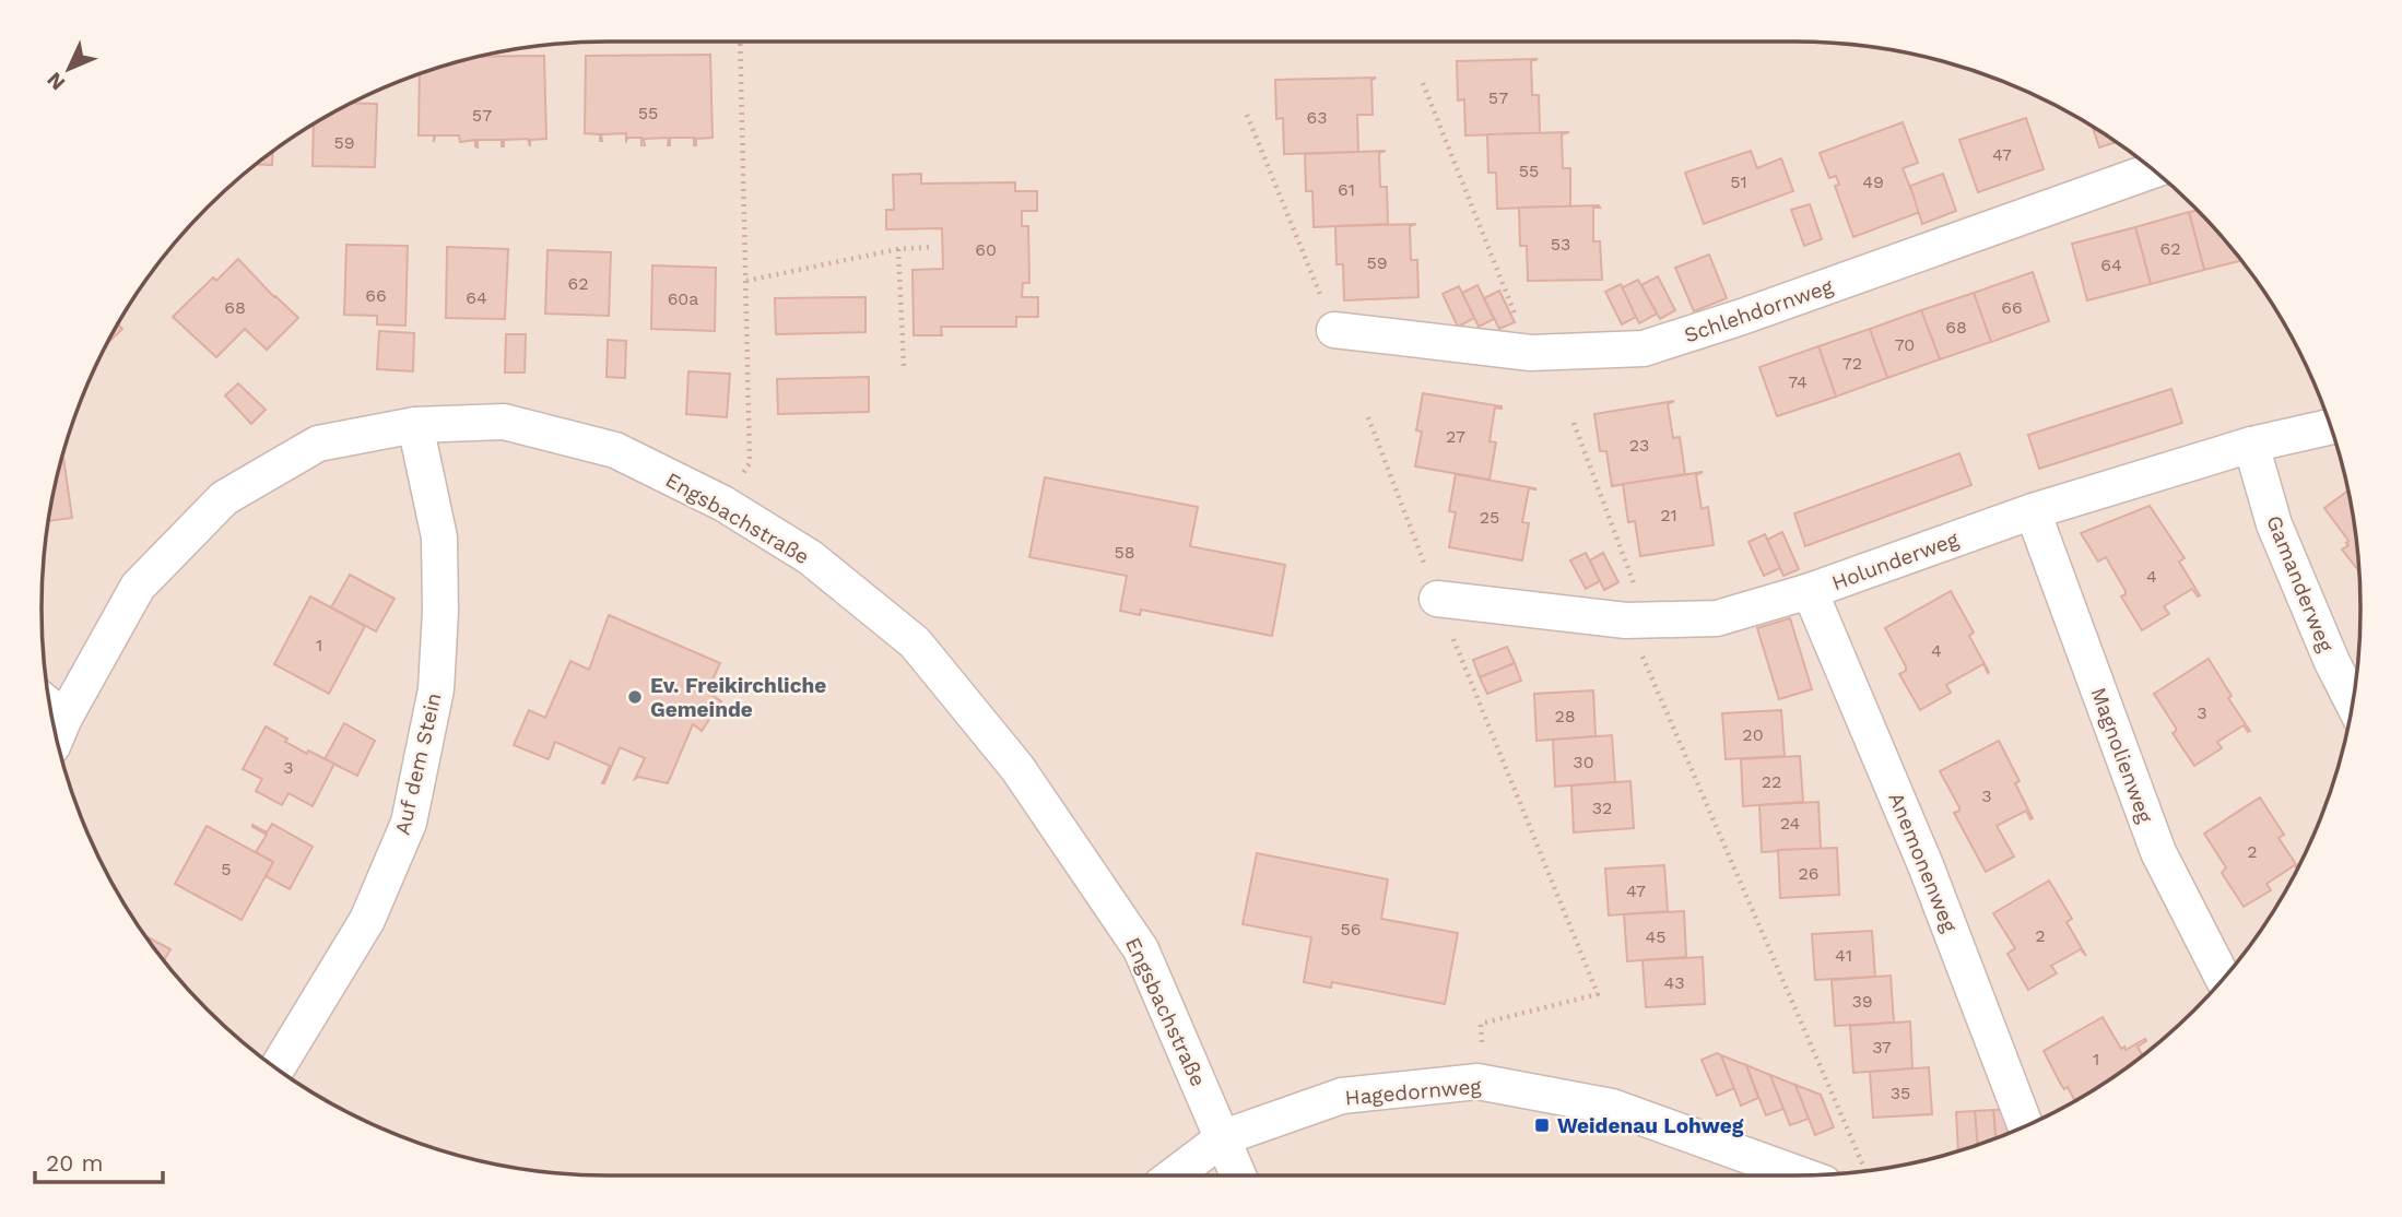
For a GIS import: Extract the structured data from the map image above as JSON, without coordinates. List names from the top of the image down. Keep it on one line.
{"streets":{"street":["Schlehdornweg","Engsbachstraße","Holunderweg","Gamanderweg","Magnolienweg","Auf dem Stein","Anemonenweg","Hagedornweg"]},"crossings":[["Engsbachstraße","Auf dem Stein"],["Engsbachstraße","Hagedornweg"],["Holunderweg","Gamanderweg"],["Holunderweg","Magnolienweg"],["Holunderweg","Anemonenweg"]],"places":{"other":["Ev. Freikirchliche Gemeinde"],"transit":["Weidenau Lohweg"]},"house_numbers":["57","55","57","63","59","47","55","51","49","61","53","62","60","59","64","62","66","64","60a","68","66","68","70","72","74","27","23","21","25","58","4","1","4","3","28","20","30","3","22","3","32","24","2","5","26","47","56","2","45","41","43","39","37","1","35"],"scale_bar":"20 m","north":"bottom left"}
